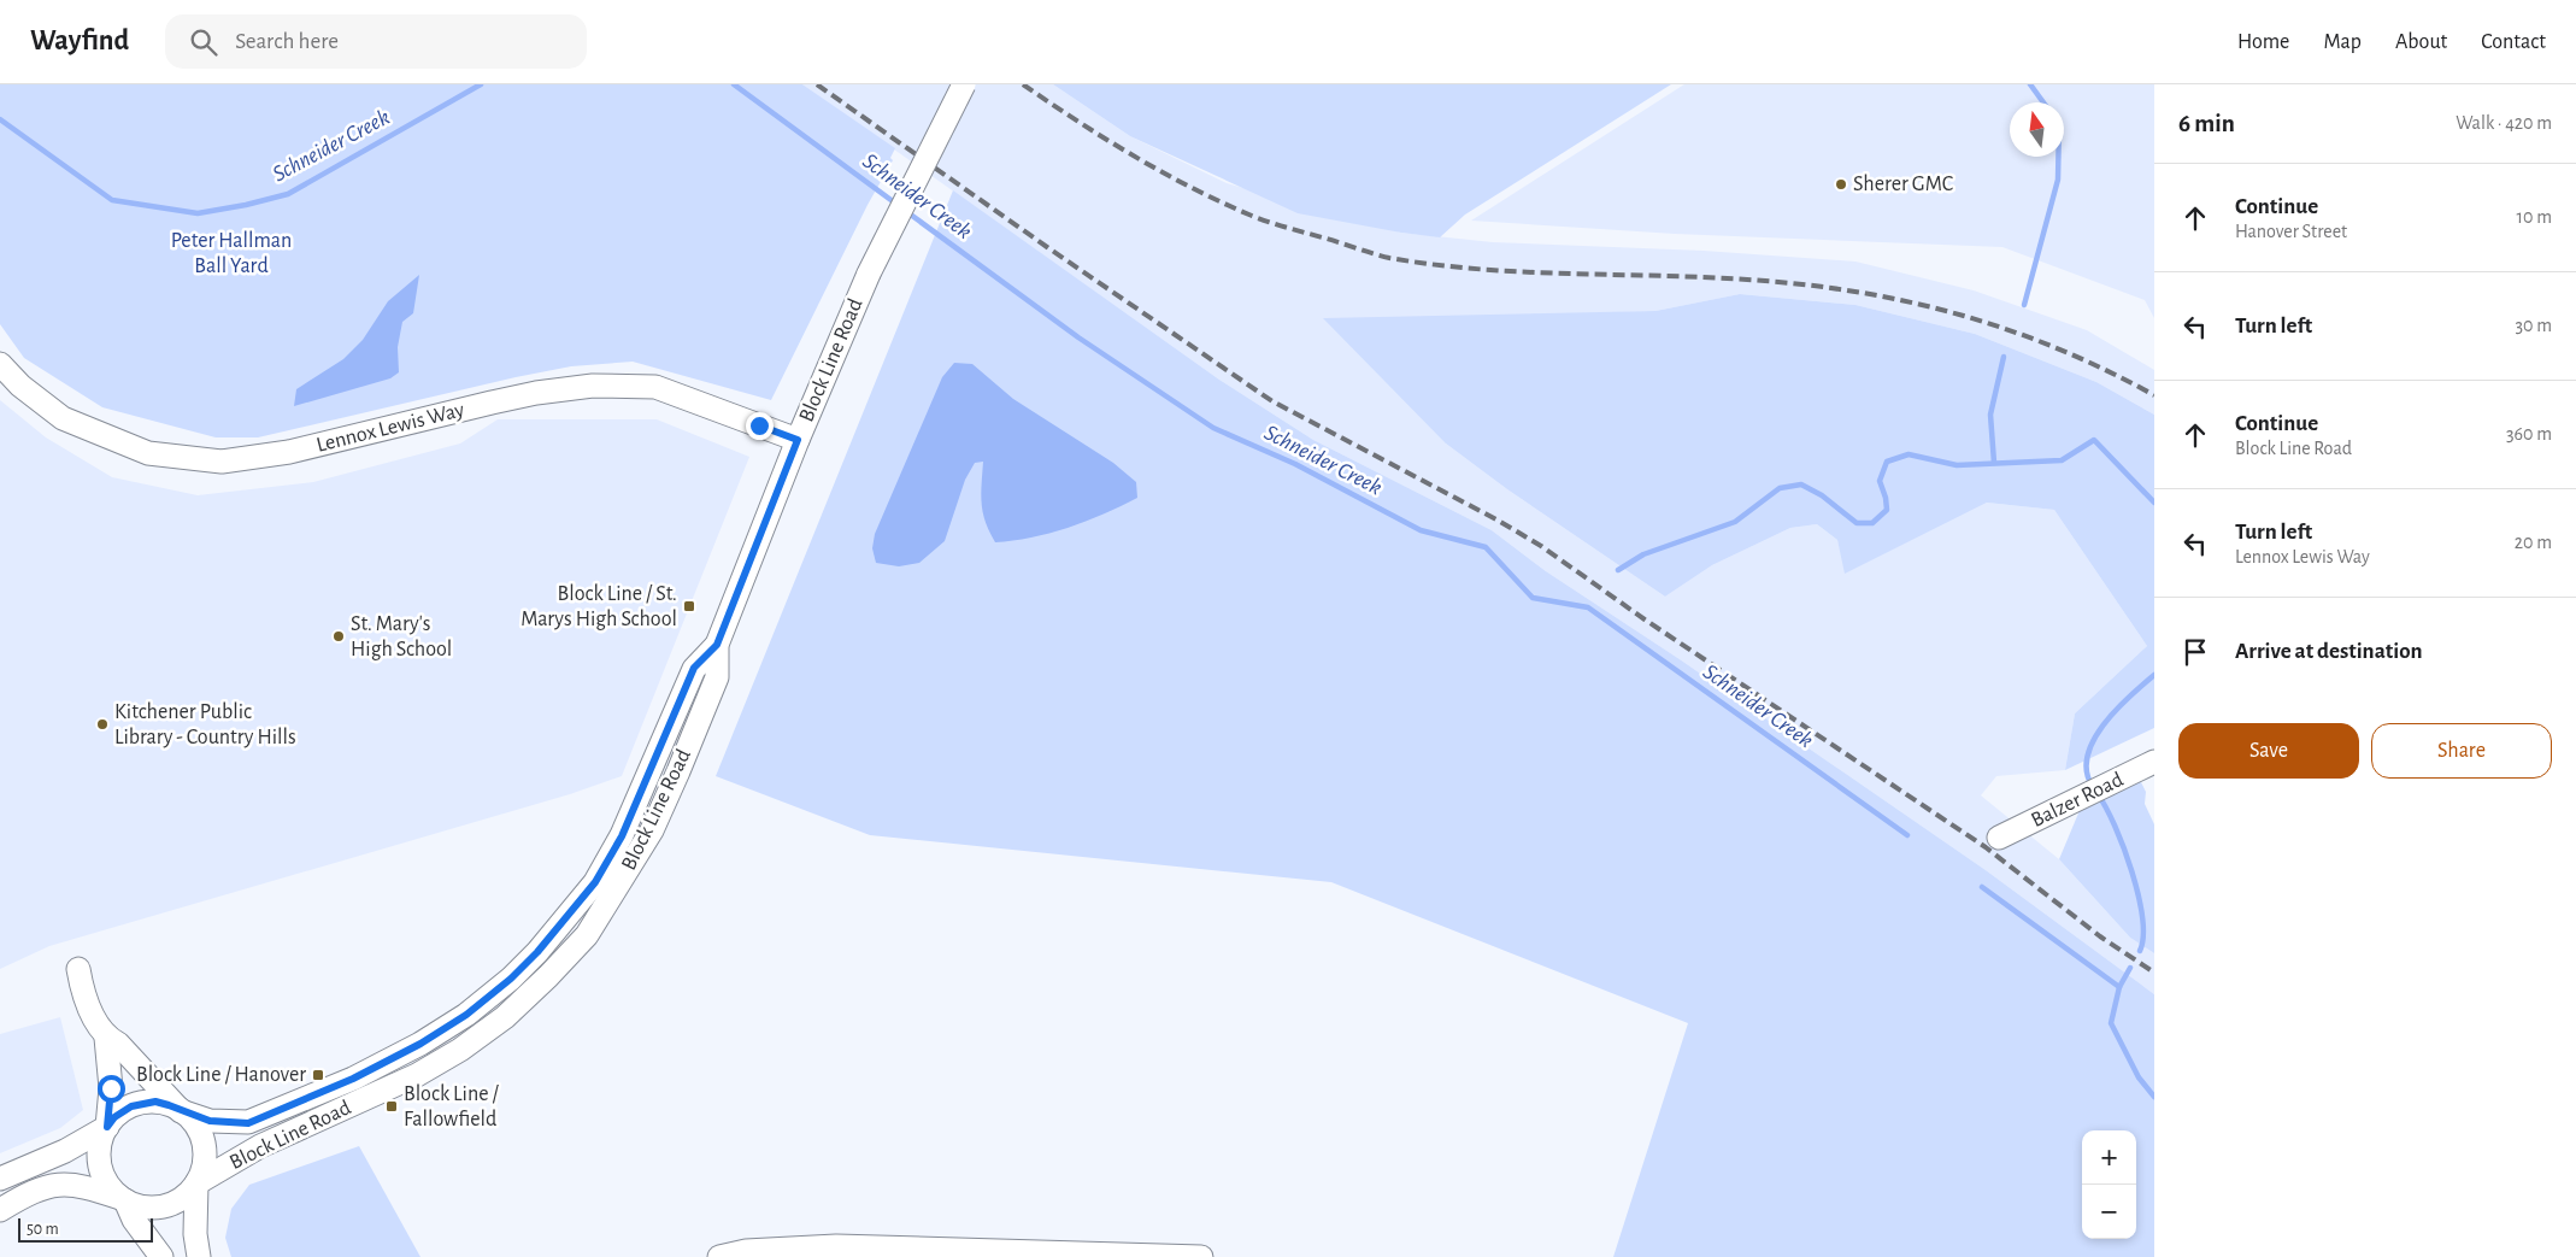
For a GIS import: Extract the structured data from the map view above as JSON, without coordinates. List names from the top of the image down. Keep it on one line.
{"streets":{"street":["Block Line Road","Lennox Lewis Way","Balzer Road"]},"crossings":[["Block Line Road","Lennox Lewis Way"]],"water":["Schneider Creek"],"parks":["Peter Hallman Ball Yard"],"places":{"other":["Sherer GMC","St. Mary's High School","Kitchener Public Library - Country Hills"],"transit":["Block Line / St. Marys High School","Block Line / Hanover","Block Line / Fallowfield"]},"scale_bar":"50 m","north":"top","page":{"header":"Wayfind","search":"Search here","nav":["Home","Map","About","Contact"],"heading":["6 min","Walk · 420 m"],"list":[["Continue","Hanover Street","10 m"],["Turn left","30 m"],["Continue","Block Line Road","360 m"],["Turn left","Lennox Lewis Way","20 m"],"Arrive at destination"],"buttons":["Save","Share"],"map_buttons":["+","−"],"scale":"50 m"}}
